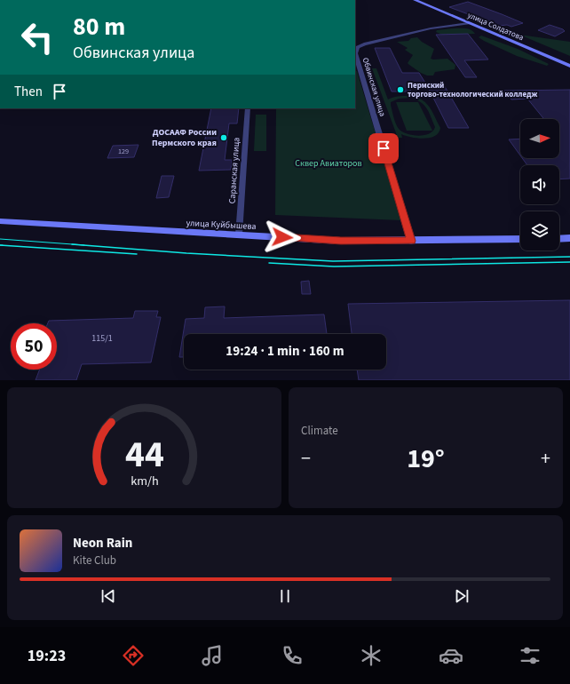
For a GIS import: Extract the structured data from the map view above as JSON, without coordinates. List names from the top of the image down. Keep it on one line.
{"streets":{"main road":["улица Солдатова","улица Куйбышева"],"street":["Обвинская улица","Саранская улица"]},"crossings":[["улица Солдатова","Обвинская улица"],["Обвинская улица","улица Куйбышева"],["Саранская улица","улица Куйбышева"]],"parks":["Сквер Авиаторов"],"places":["Пермский торгово-технологический колледж","ДОСААФ России Пермского края"],"house_numbers":["129","115/1"],"north":"right","page":{"turn":["80 m","Обвинская улица"],"then":"Then","limit":"50","trip":"19:24 · 1 min · 160 m","tile":"Climate","heat":["−","19°","+"],"song":["Neon Rain","Kite Club"],"tabs":"19:23","gauge":["44","km/h"]}}
